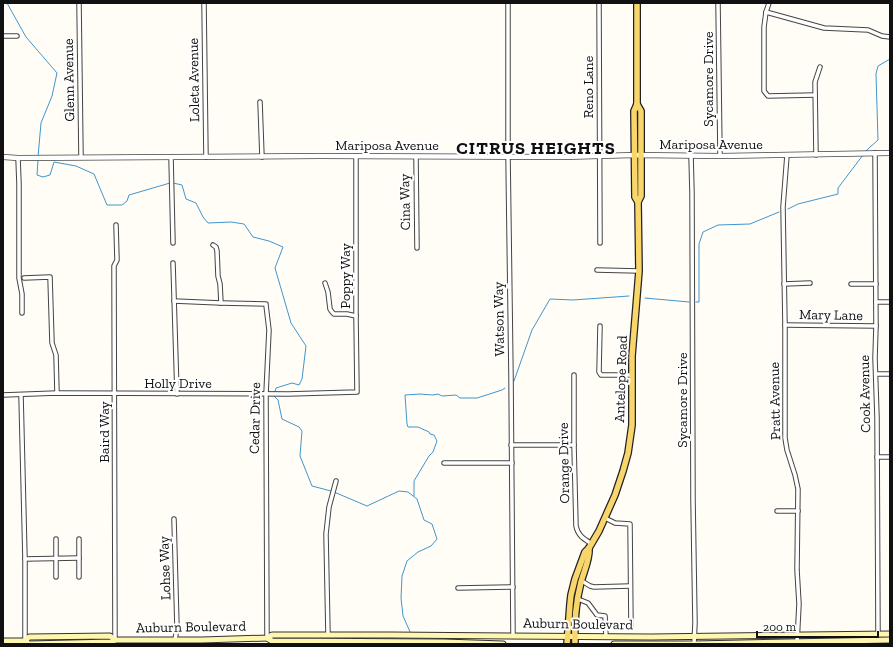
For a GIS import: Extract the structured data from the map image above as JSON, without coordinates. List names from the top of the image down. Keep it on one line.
{"streets":{"main road":["Antelope Road","Auburn Boulevard"],"street":["Sycamore Drive","Glenn Avenue","Loleta Avenue","Reno Lane","Mariposa Avenue","Cina Way","Poppy Way","Mary Lane","Watson Way","Holly Drive","Cook Avenue","Pratt Avenue","Cedar Drive","Baird Way","Orange Drive","Lohse Way"]},"crossings":[["Sycamore Drive","Mariposa Avenue"],["Sycamore Drive","Auburn Boulevard"],["Glenn Avenue","Mariposa Avenue"],["Loleta Avenue","Mariposa Avenue"],["Reno Lane","Mariposa Avenue"],["Mariposa Avenue","Cina Way"],["Mariposa Avenue","Poppy Way"],["Mariposa Avenue","Watson Way"],["Mariposa Avenue","Antelope Road"],["Mariposa Avenue","Cook Avenue"],["Mariposa Avenue","Pratt Avenue"],["Poppy Way","Holly Drive"],["Mary Lane","Cook Avenue"],["Mary Lane","Pratt Avenue"],["Watson Way","Auburn Boulevard"],["Antelope Road","Orange Drive"],["Antelope Road","Auburn Boulevard"],["Holly Drive","Cedar Drive"],["Holly Drive","Baird Way"],["Cook Avenue","Auburn Boulevard"],["Pratt Avenue","Auburn Boulevard"],["Cedar Drive","Auburn Boulevard"],["Baird Way","Auburn Boulevard"],["Lohse Way","Auburn Boulevard"]],"districts":["CITRUS HEIGHTS"],"scale_bar":"200 m"}
